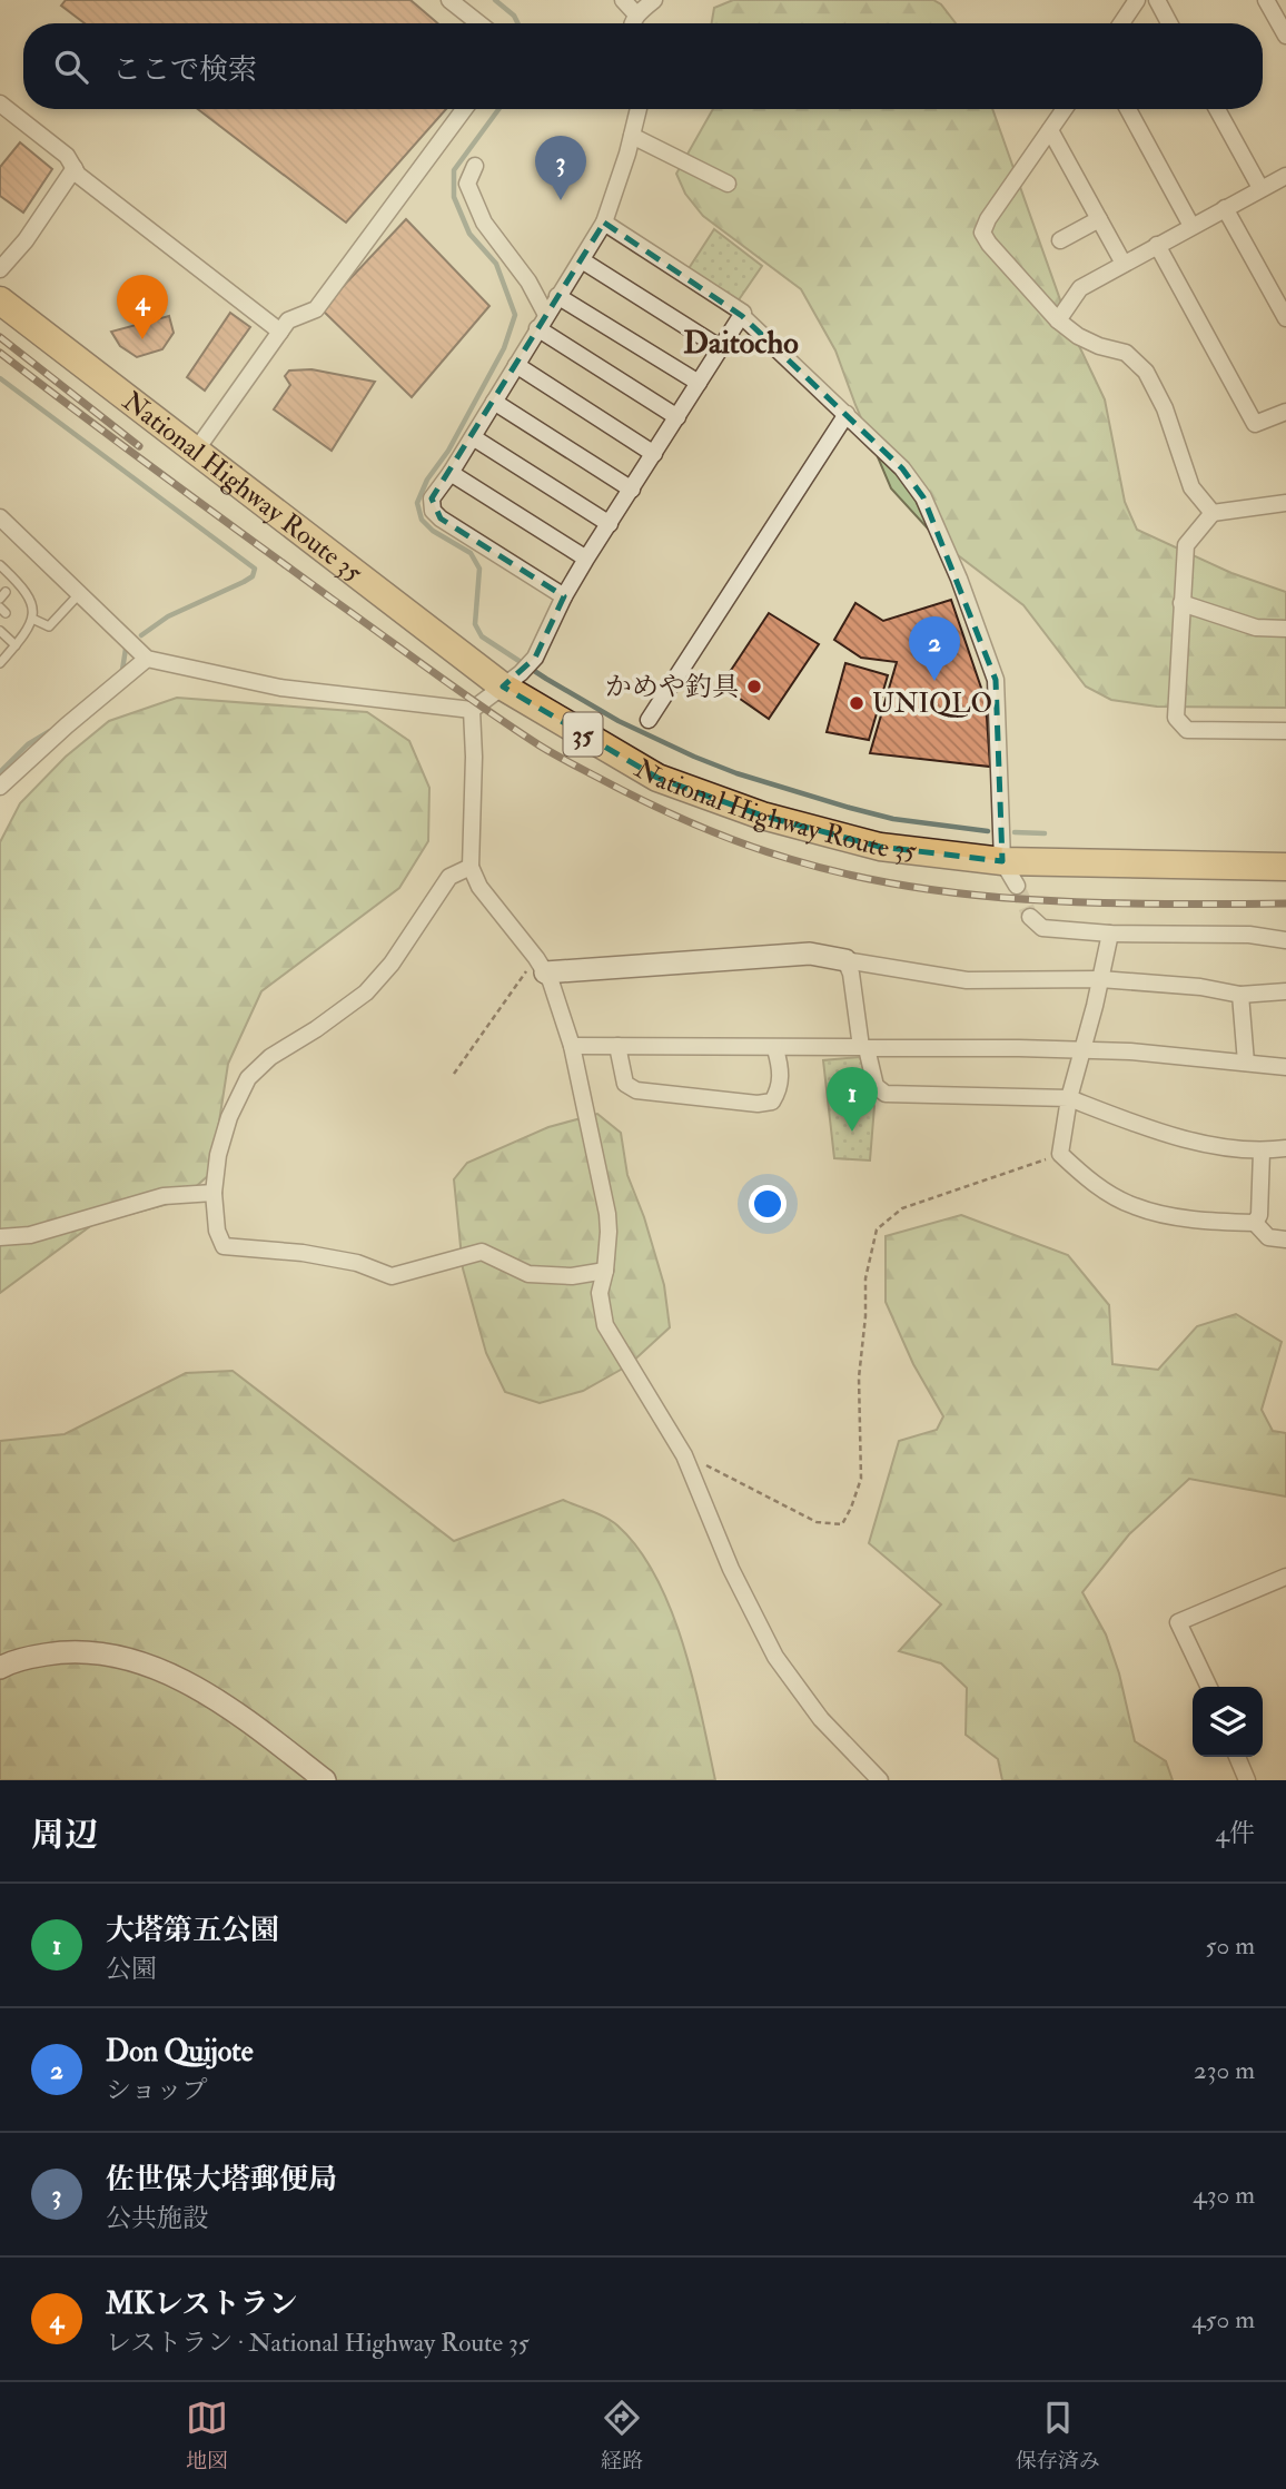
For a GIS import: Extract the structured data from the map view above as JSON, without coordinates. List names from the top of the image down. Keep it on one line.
{"streets":{"highway":["National Highway Route 35","35"]},"districts":["Daitocho"],"places":["かめや釣具","UNIQLO"],"page":{"search":"ここで検索","pins":["3","4","2","1"],"heading":["周辺","4件"],"list":[{"mark":"1","name":"大塔第五公園","note":"公園","value":"50 m"},{"mark":"2","name":"Don Quijote","note":"ショップ","value":"230 m"},{"mark":"3","name":"佐世保大塔郵便局","note":"公共施設","value":"430 m"},{"mark":"4","name":"MKレストラン","note":"レストラン · National Highway Route 35","value":"450 m"}],"nav":["地図","経路","保存済み"]}}
